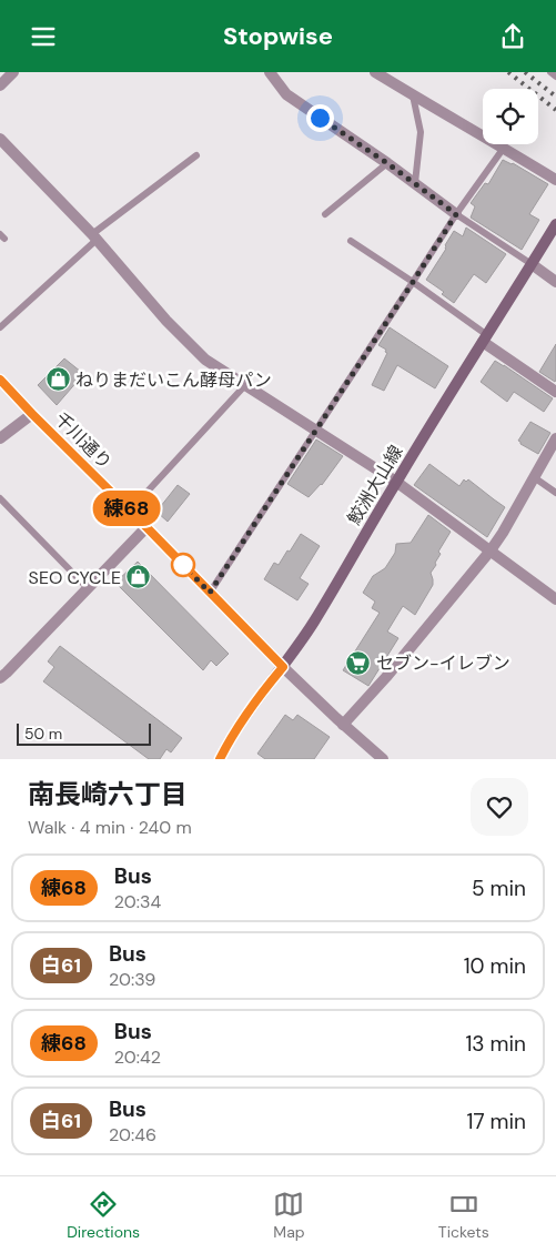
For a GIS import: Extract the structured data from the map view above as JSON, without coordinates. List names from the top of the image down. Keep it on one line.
{"streets":{"main road":["千川通り","鮫洲大山線"]},"crossings":[["千川通り","鮫洲大山線"]],"places":{"shop":["ねりまだいこん酵母パン","SEO CYCLE"],"supermarket":["セブン-イレブン"]},"lines":["bus line 練68"],"scale_bar":"50 m","page":{"header":"Stopwise","on_map":"練68","scale":"50 m","heading":["南長崎六丁目","Walk · 4 min · 240 m"],"list":[{"mark":"練68","name":"Bus","note":"20:34","value":"5 min"},{"mark":"白61","name":"Bus","note":"20:39","value":"10 min"},{"mark":"練68","name":"Bus","note":"20:42","value":"13 min"},{"mark":"白61","name":"Bus","note":"20:46","value":"17 min"}],"tabs":["Directions","Map","Tickets"]}}
